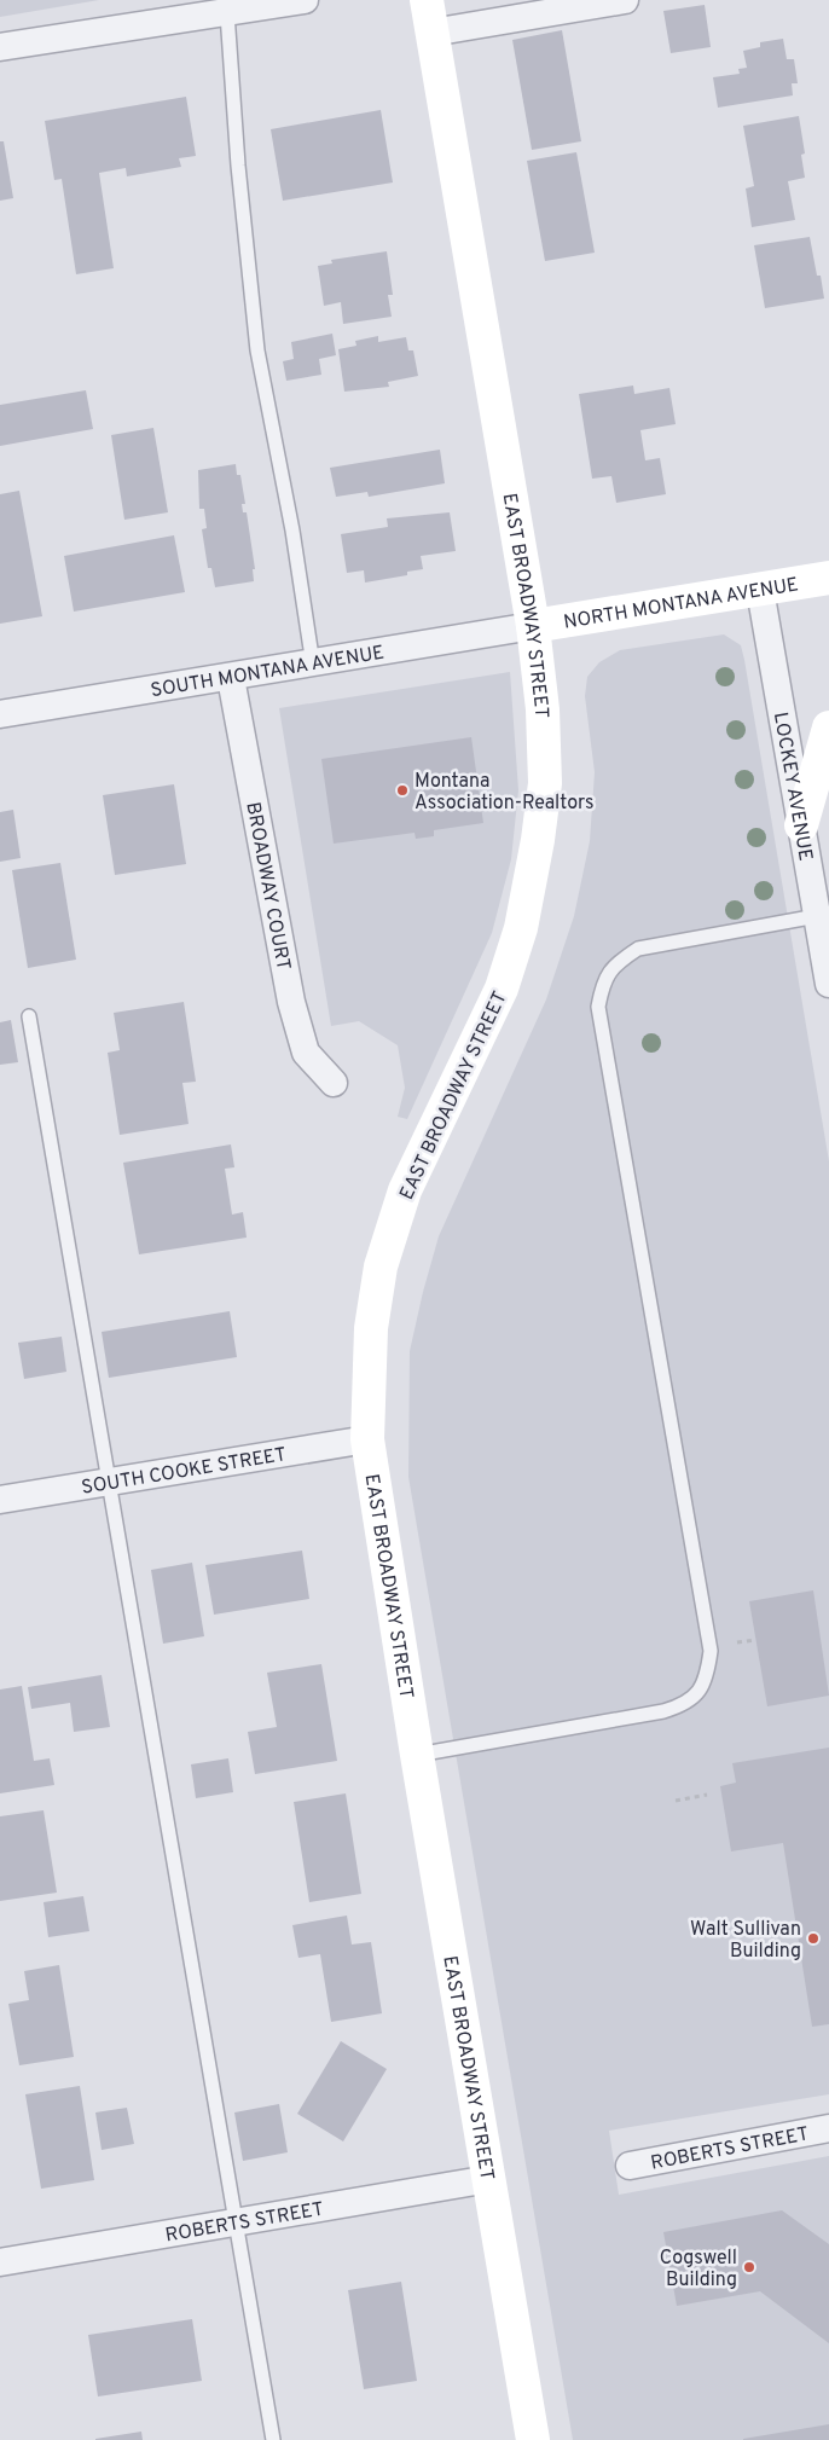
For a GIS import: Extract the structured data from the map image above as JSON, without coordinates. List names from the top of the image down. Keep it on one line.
{"streets":{"street":["NORTH MONTANA AVENUE","EAST BROADWAY STREET","SOUTH MONTANA AVENUE","LOCKEY AVENUE","BROADWAY COURT","SOUTH COOKE STREET","ROBERTS STREET"]},"crossings":[["NORTH MONTANA AVENUE","EAST BROADWAY STREET"],["NORTH MONTANA AVENUE","SOUTH MONTANA AVENUE"],["NORTH MONTANA AVENUE","LOCKEY AVENUE"],["EAST BROADWAY STREET","SOUTH MONTANA AVENUE"],["EAST BROADWAY STREET","SOUTH COOKE STREET"],["EAST BROADWAY STREET","ROBERTS STREET"],["SOUTH MONTANA AVENUE","BROADWAY COURT"]],"places":["Montana Association-Realtors","Walt Sullivan Building","Cogswell Building"]}
